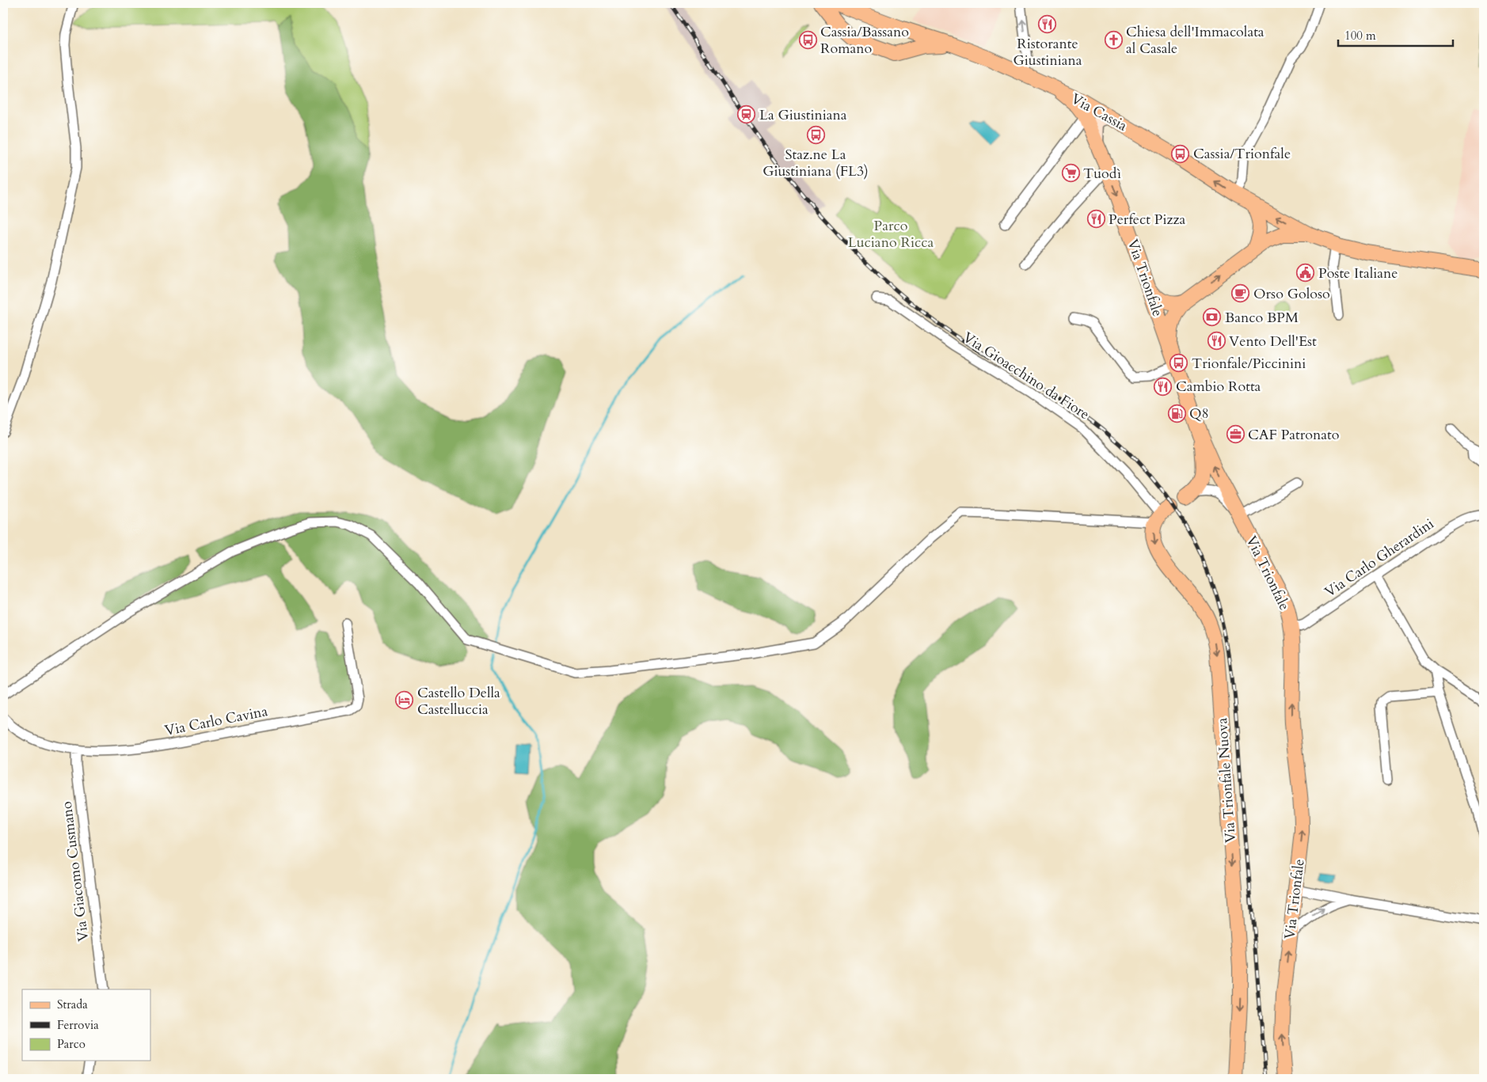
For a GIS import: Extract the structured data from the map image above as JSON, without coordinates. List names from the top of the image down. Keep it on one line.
{"streets":{"main road":["Via Cassia","Via Trionfale","Via Trionfale Nuova"],"street":["Via Gioacchino da Fiore","Via Carlo Gherardini","Via Carlo Cavina","Via Giacomo Cusmano"]},"crossings":[["Via Cassia","Via Trionfale"],["Via Trionfale","Via Carlo Gherardini"],["Via Gioacchino da Fiore","Via Trionfale Nuova"],["Via Carlo Cavina","Via Giacomo Cusmano"]],"one_way":["Via Trionfale Nuova"],"parks":["Parco Luciano Ricca"],"places":{"restaurant":["Ristorante Giustiniana","Perfect Pizza","Vento Dell'Est","Cambio Rotta"],"bus stop":["Cassia/Bassano Romano","Staz.ne La Giustiniana (FL3)","Cassia/Trionfale","Trionfale/Piccinini"],"church":["Chiesa dell'Immacolata al Casale"],"station":["La Giustiniana"],"supermarket":["Tuodì"],"public building":["Poste Italiane"],"cafe":["Orso Goloso"],"bank":["Banco BPM"],"fuel station":["Q8"],"office":["CAF Patronato"],"hotel":["Castello Della Castelluccia"]},"legend":["Strada","Ferrovia","Parco"],"scale_bar":"100 m"}
